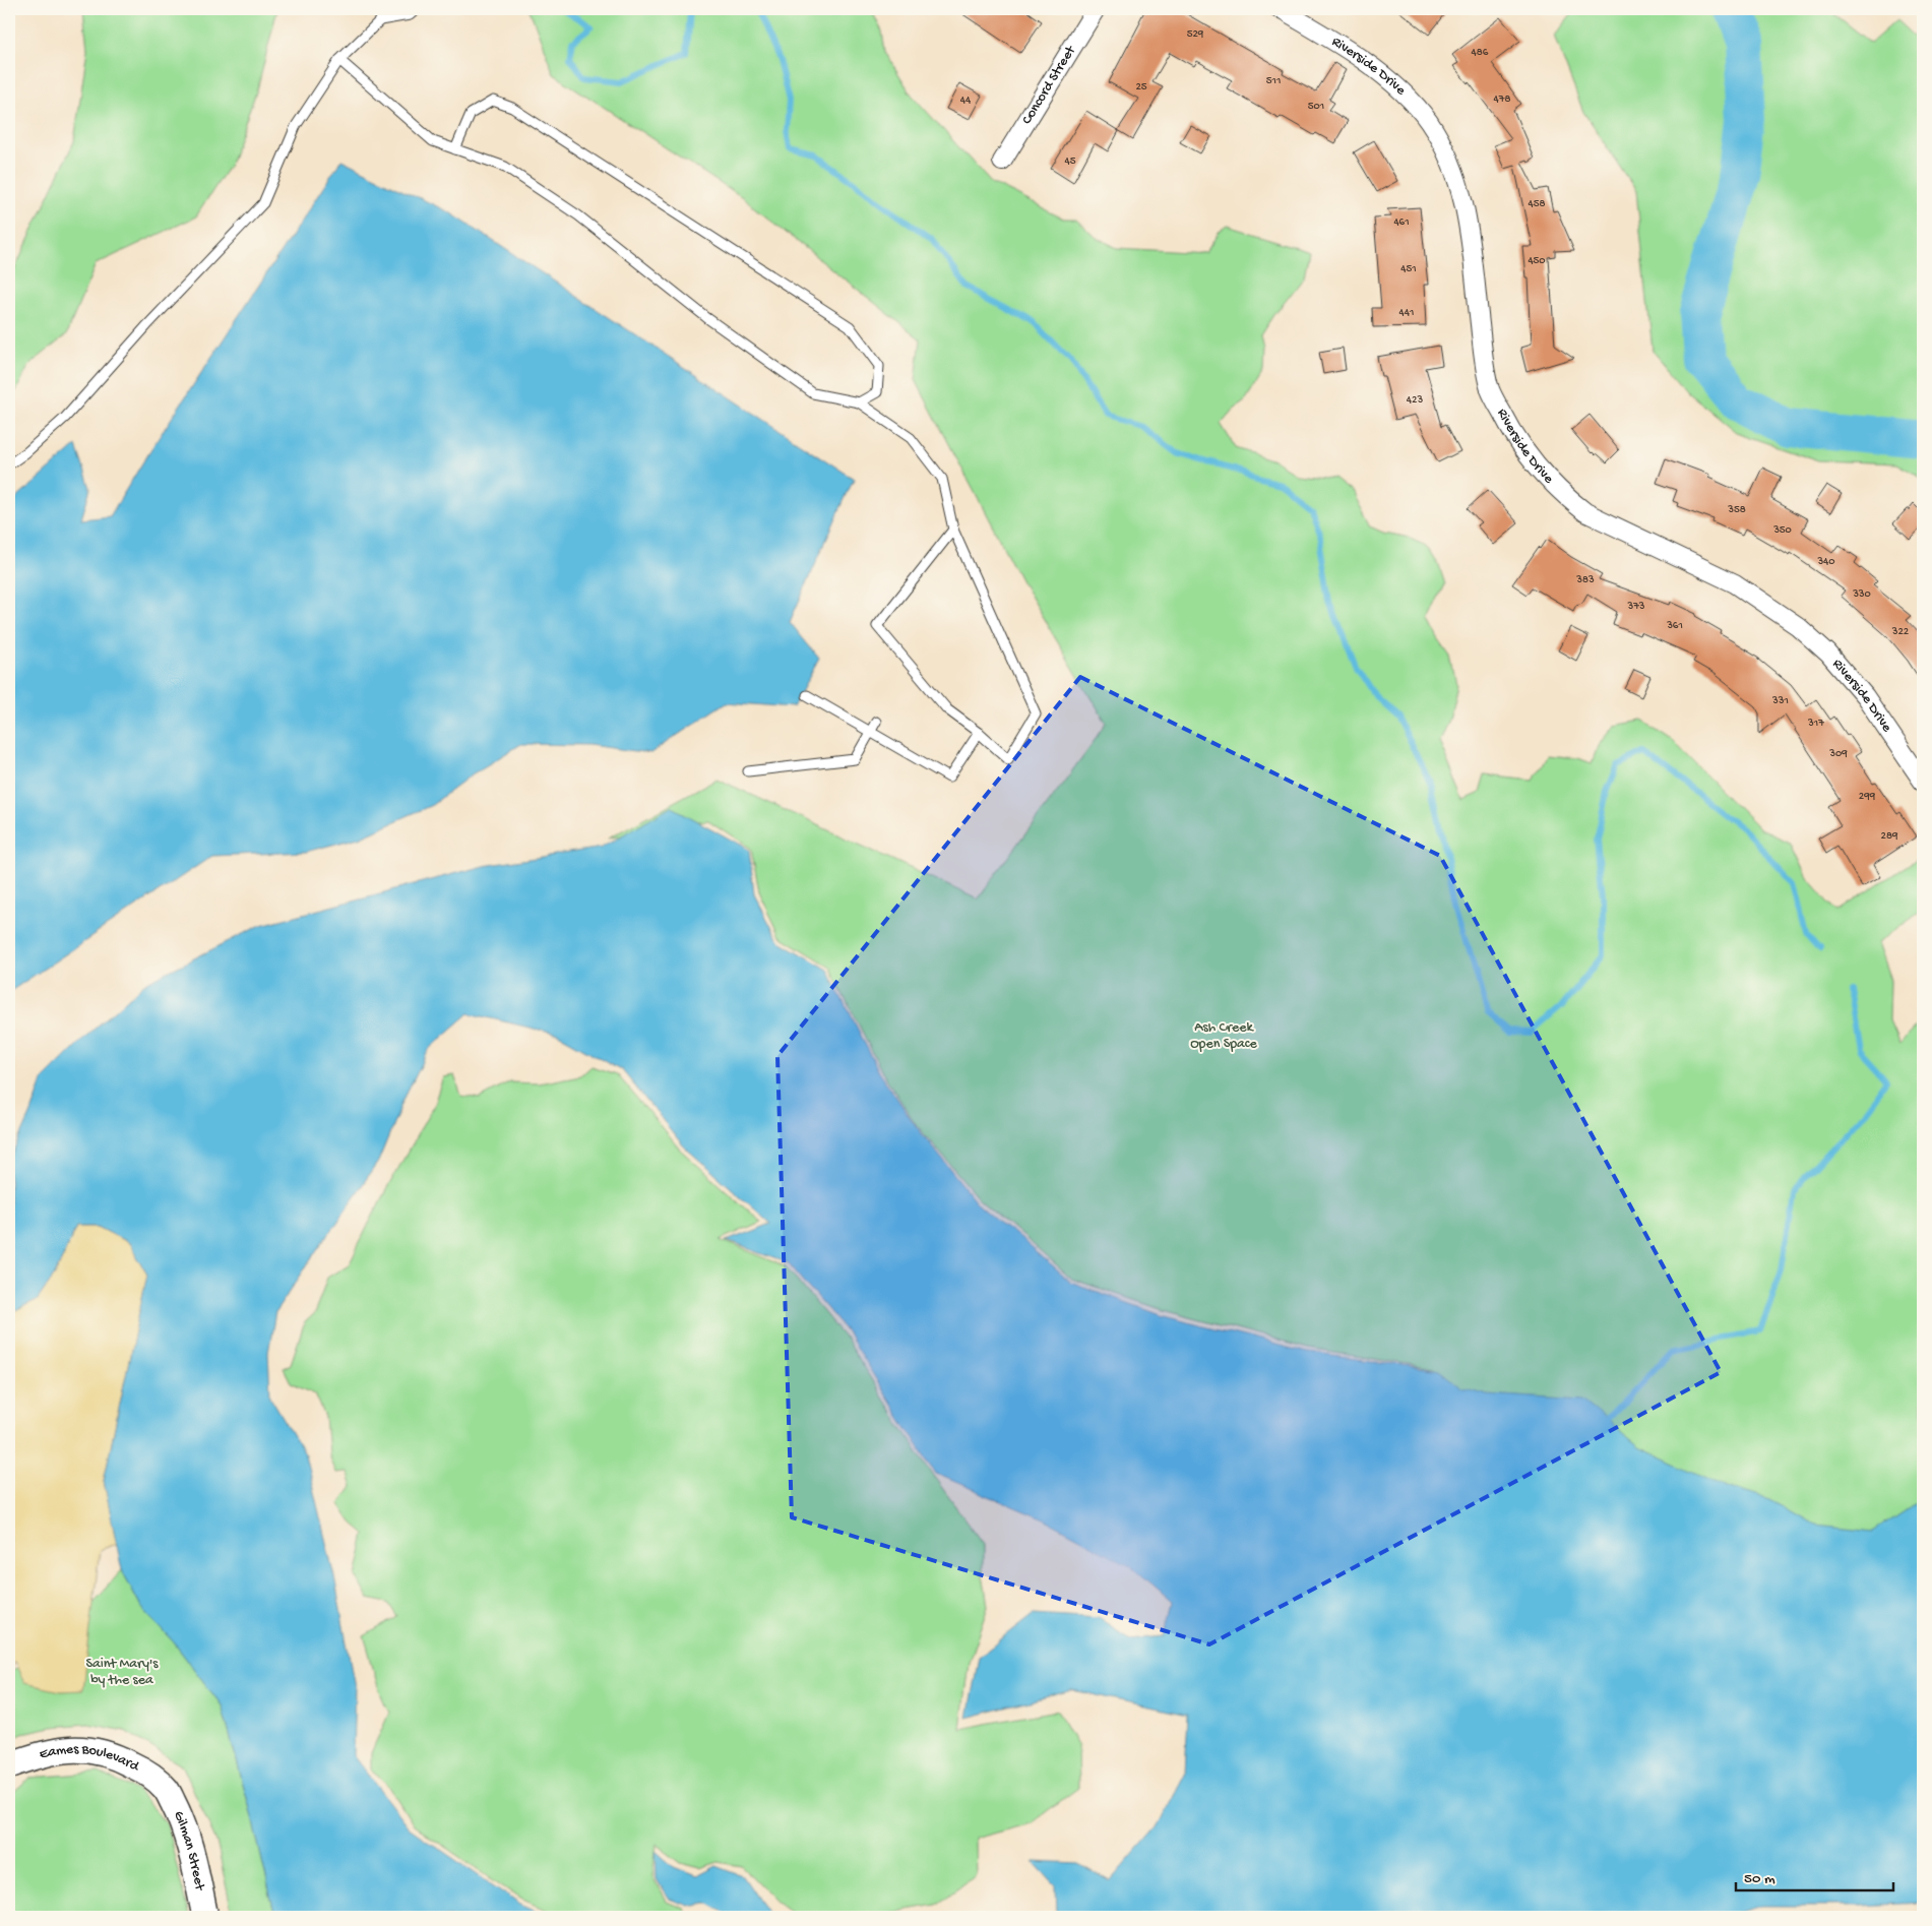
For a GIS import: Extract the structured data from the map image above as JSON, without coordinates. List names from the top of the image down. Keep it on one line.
{"streets":{"street":["Riverside Drive","Concord Street","Eames Boulevard","Gilman Street"]},"crossings":[["Eames Boulevard","Gilman Street"]],"parks":["Ash Creek Open Space","Saint Mary's by the sea"],"house_numbers":["529","486","511","25","478","44","501","45","458","461","450","451","441","423","358","350","340","383","330","373","361","322","331","317","309","299","289"],"scale_bar":"50 m"}
